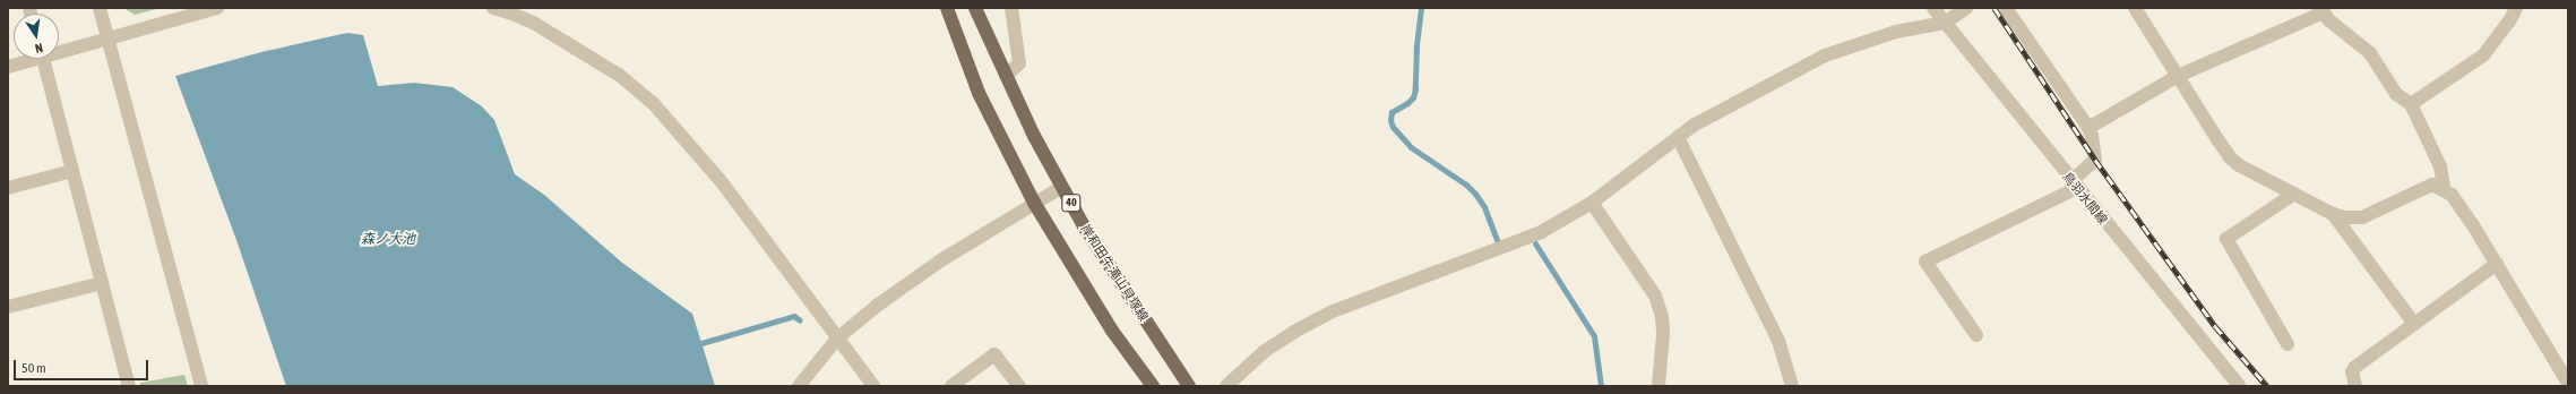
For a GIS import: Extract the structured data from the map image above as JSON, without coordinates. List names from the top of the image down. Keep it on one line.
{"streets":{"main road":["40","岸和田牛滝山貝塚線"],"street":["鳥羽水間線"]},"water":["森ノ大池"],"scale_bar":"50 m","north":"bottom"}
